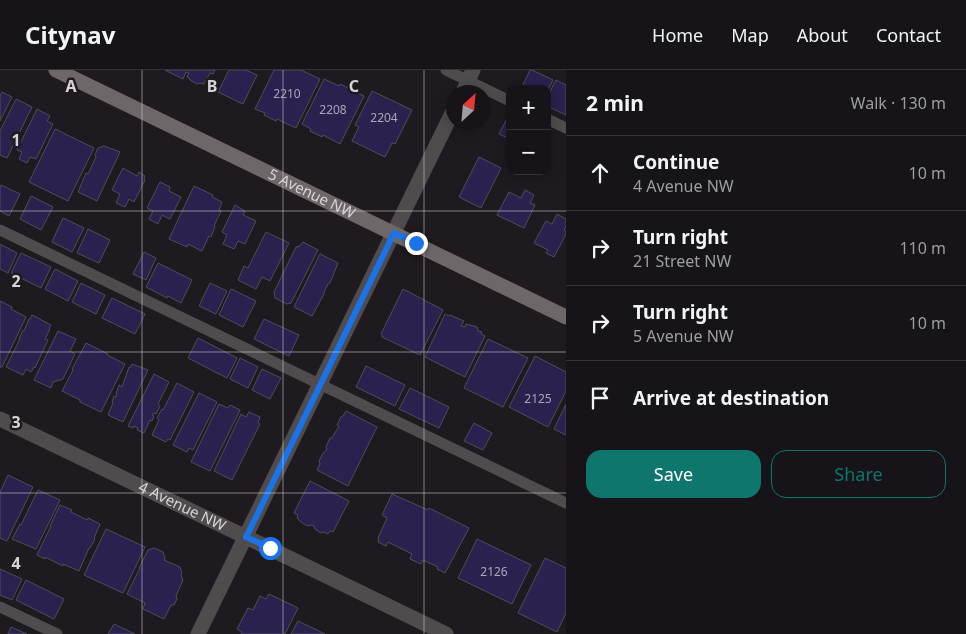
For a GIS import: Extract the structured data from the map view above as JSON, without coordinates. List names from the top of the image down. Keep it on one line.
{"streets":{"street":["5 Avenue NW","4 Avenue NW"]},"house_numbers":["2210","2208","2204","2125","2126"],"north":"top right","page":{"header":"Citynav","nav":["Home","Map","About","Contact"],"heading":["2 min","Walk · 130 m"],"map_buttons":["+","−"],"list":[["Continue","4 Avenue NW","10 m"],["Turn right","21 Street NW","110 m"],["Turn right","5 Avenue NW","10 m"],"Arrive at destination"],"buttons":["Save","Share"]},"grid":{"columns":["A","B","C"],"rows":["1","2","3","4"]}}
